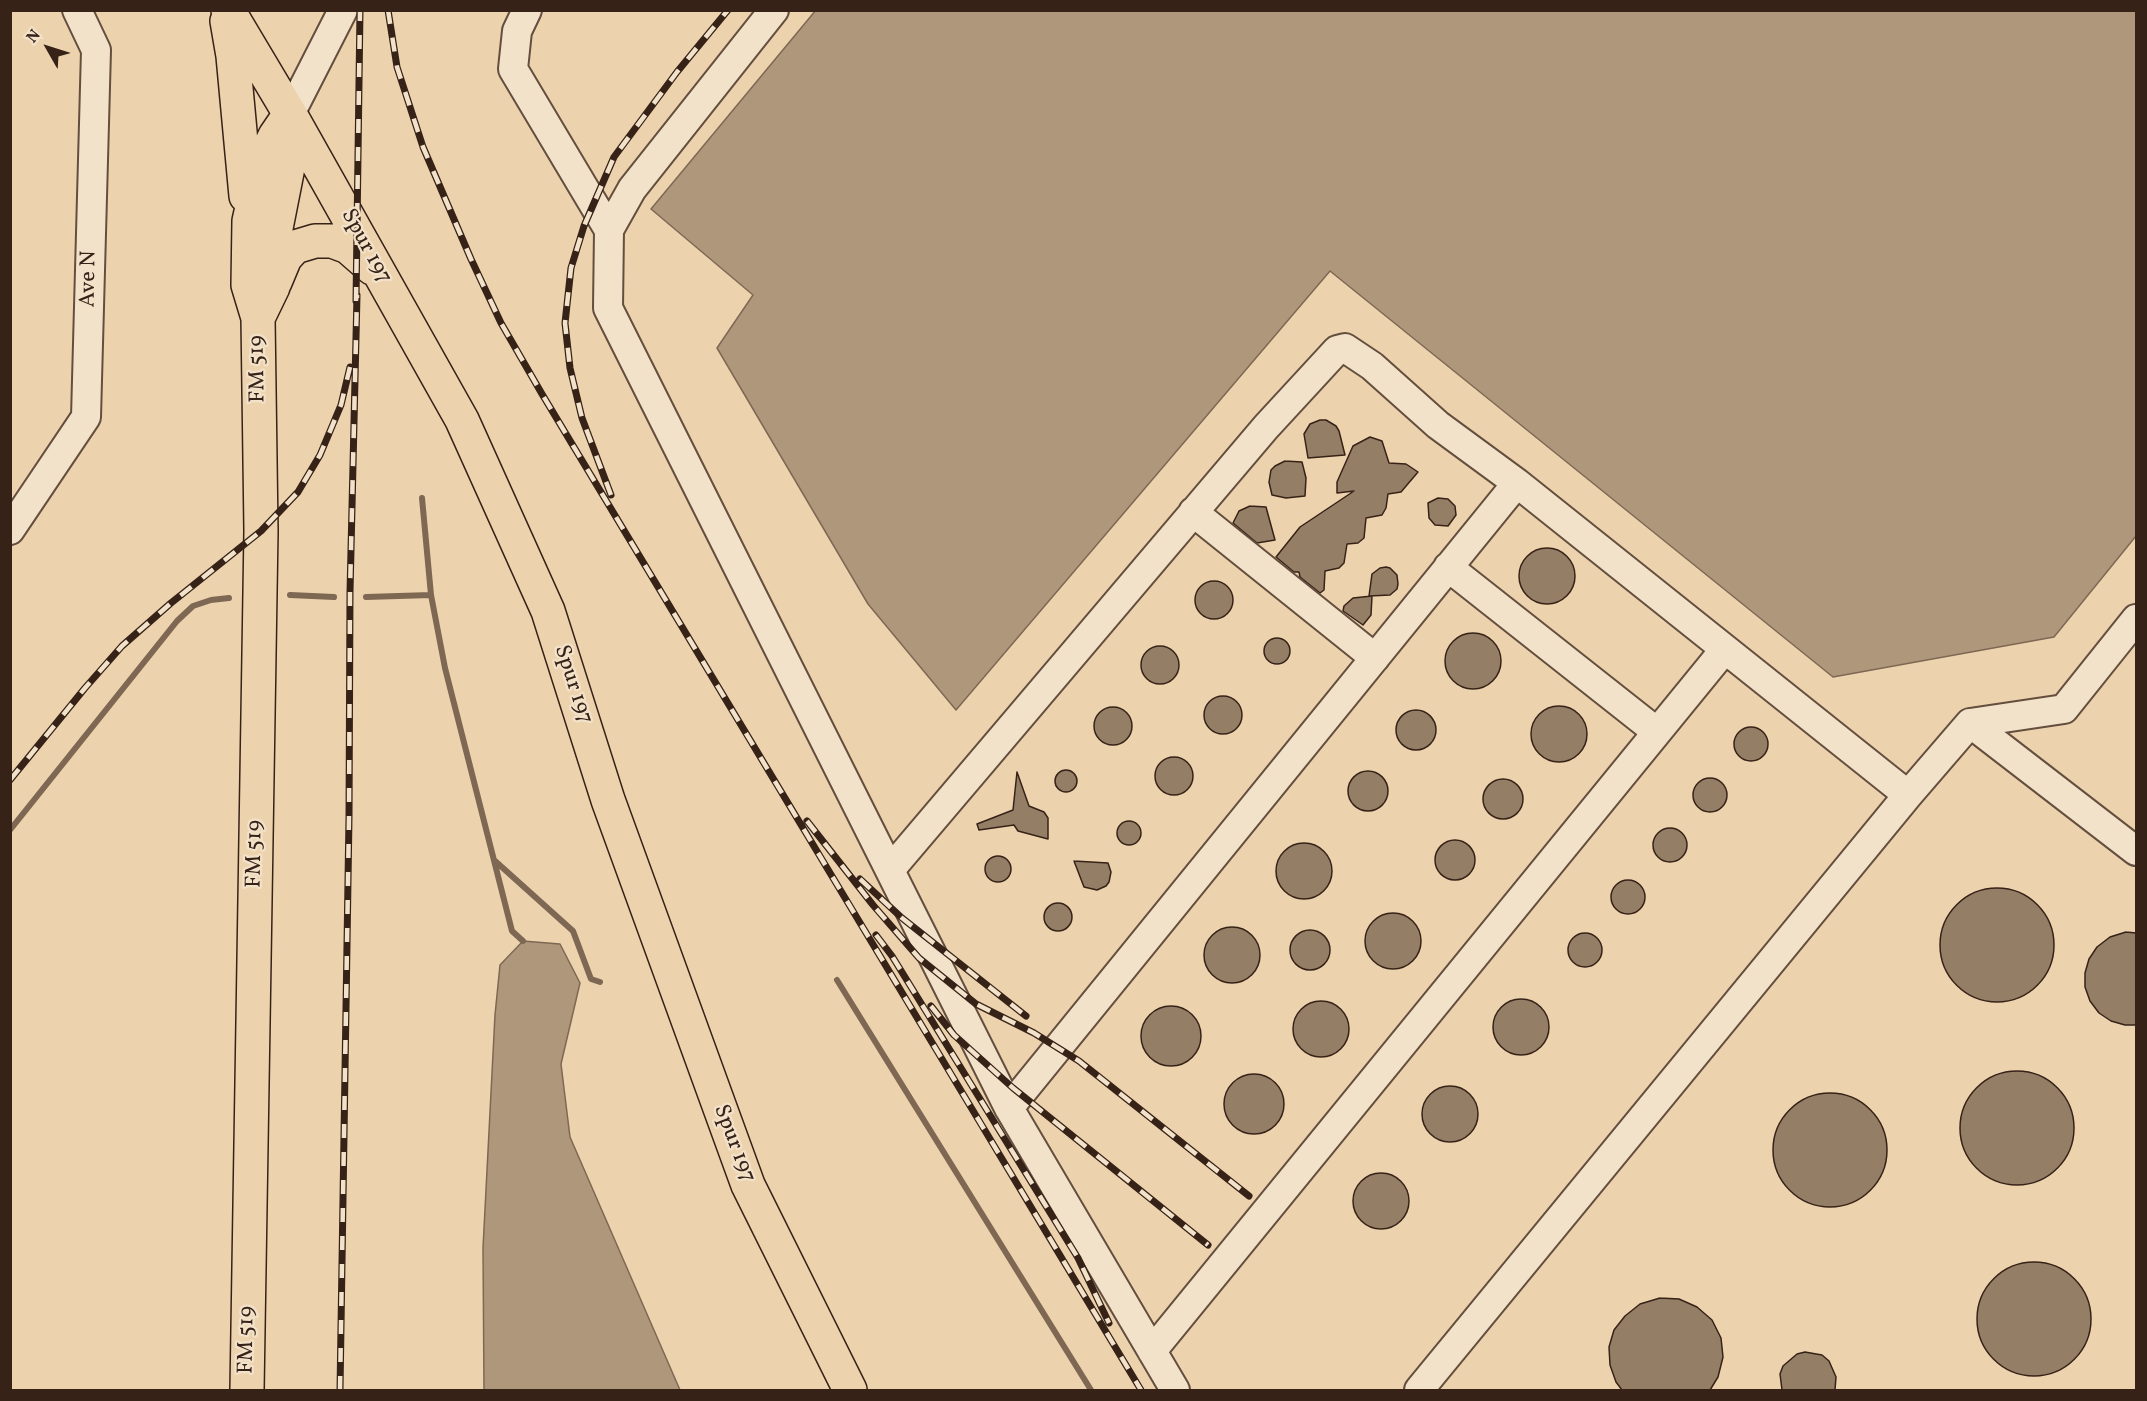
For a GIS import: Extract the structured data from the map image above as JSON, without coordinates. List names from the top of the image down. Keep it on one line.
{"streets":{"main road":["Spur 197","FM 519"],"street":["Ave N"]},"crossings":[["Spur 197","FM 519"]],"north":"top left"}
